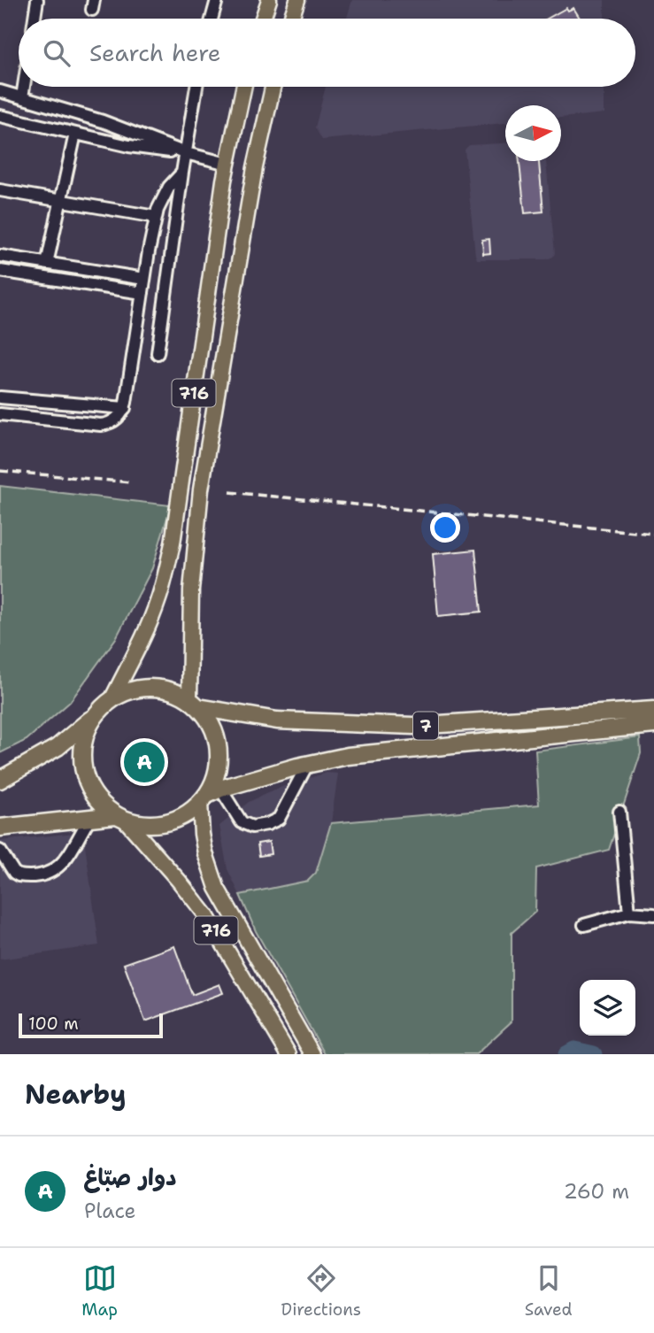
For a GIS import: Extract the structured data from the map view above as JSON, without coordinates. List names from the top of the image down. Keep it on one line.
{"streets":{"highway":["7"],"main road":["716"]},"crossings":[["716","7"]],"scale_bar":"100 m","north":"right","page":{"search":"Search here","pins":"A","scale":"100 m","heading":"Nearby","list":[{"mark":"A","name":"دوار صبّاغ","note":"Place","value":"260 m"}],"nav":["Map","Directions","Saved"]}}
